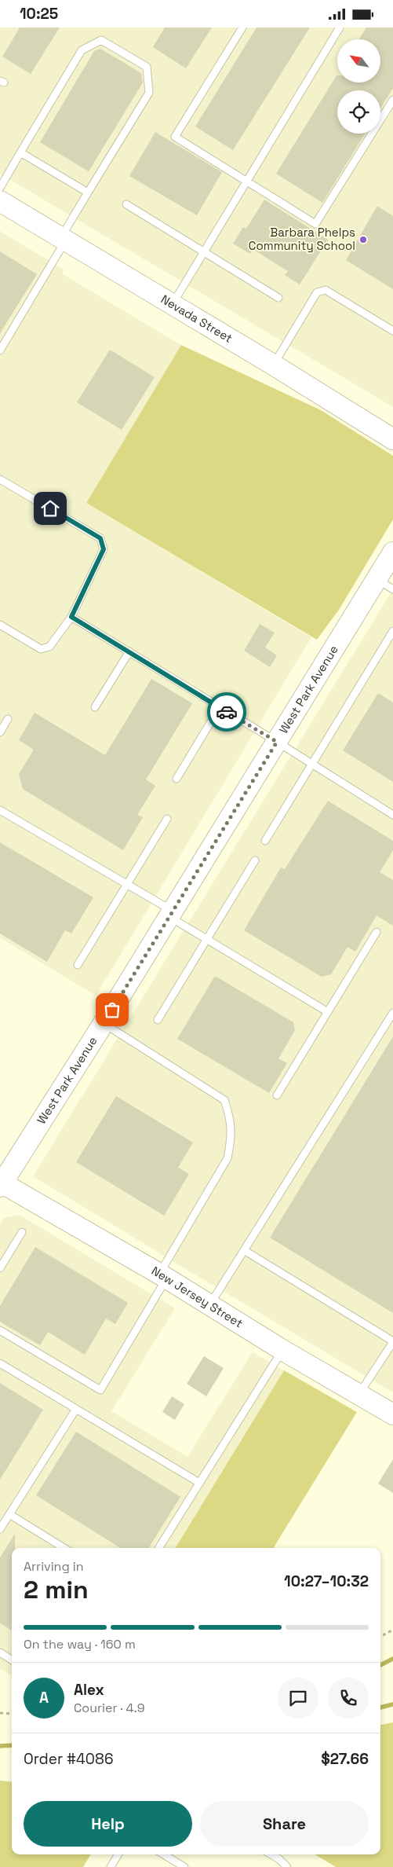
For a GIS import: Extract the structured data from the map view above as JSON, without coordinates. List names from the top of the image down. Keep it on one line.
{"streets":{"street":["Nevada Street","West Park Avenue","New Jersey Street"]},"crossings":[["West Park Avenue","New Jersey Street"]],"places":["Barbara Phelps Community School"],"north":"top left","page":{"status":"10:25","heading":["2 min","Arriving in","10:27–10:32"],"panel":["Alex","Courier · 4.9","Order #4086","$27.66"],"bar":"On the way · 160 m","round":"A","buttons":["Help","Share"]}}
